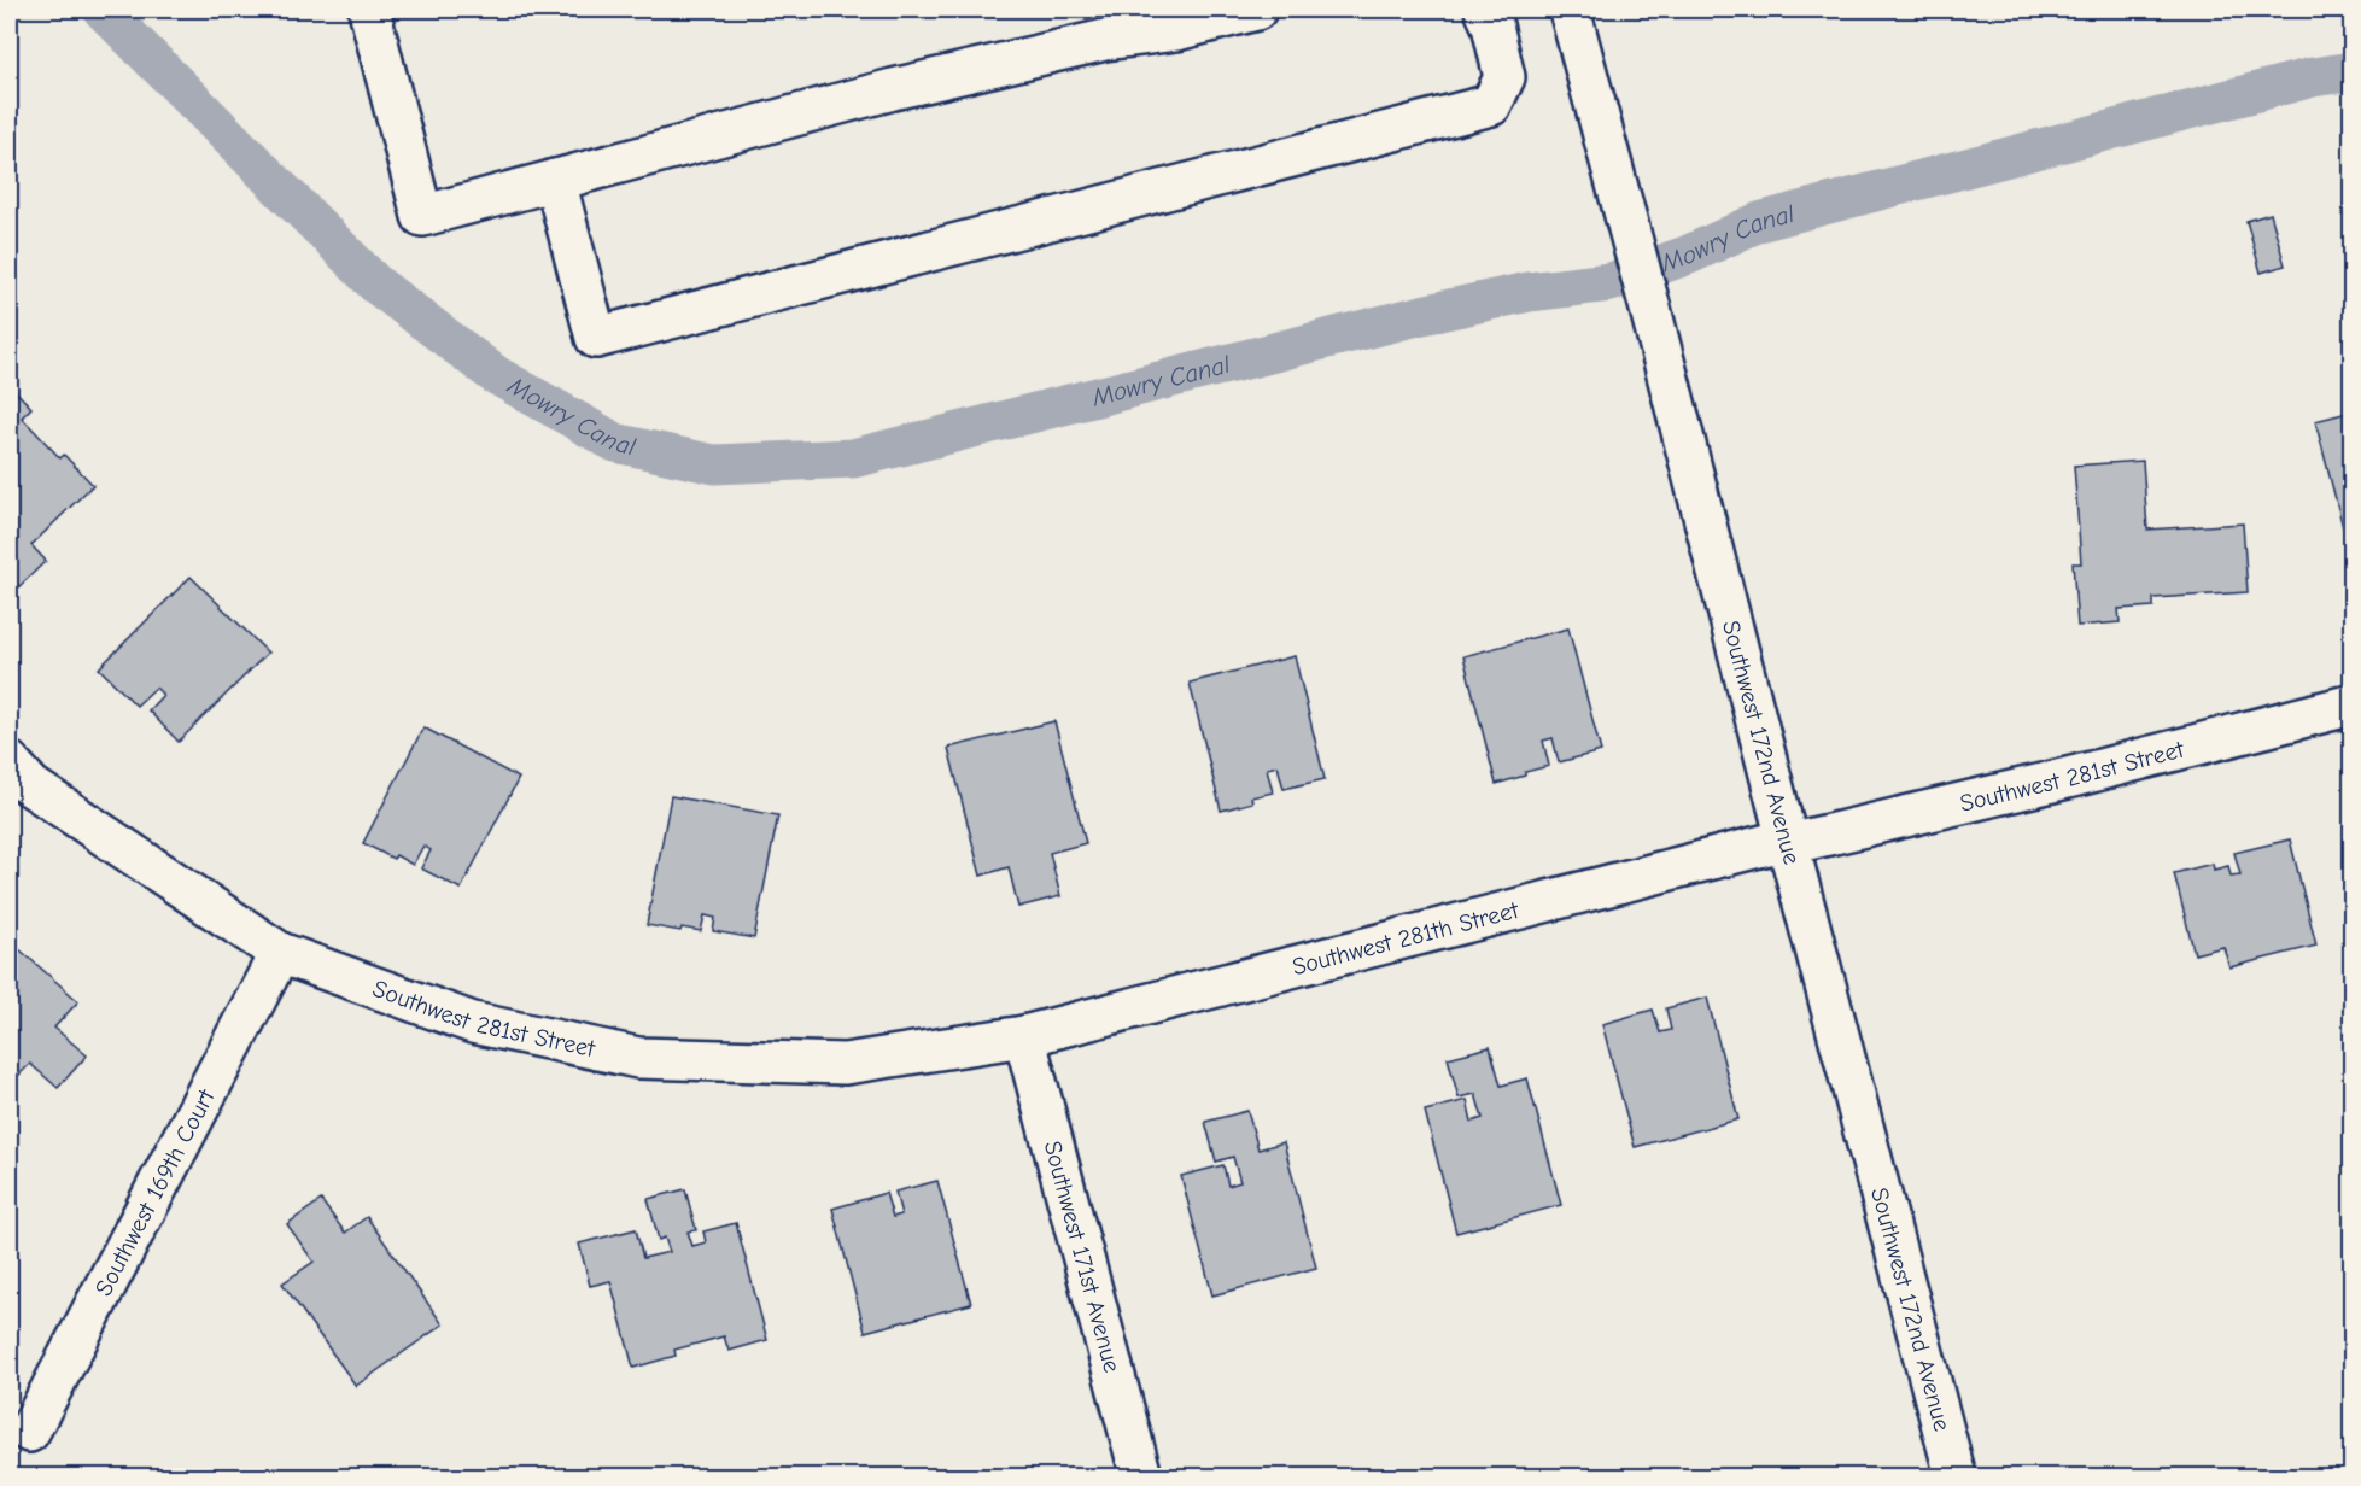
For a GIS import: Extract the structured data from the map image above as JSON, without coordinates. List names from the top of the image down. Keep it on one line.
{"streets":{"street":["Southwest 172nd Avenue","Southwest 281st Street","Southwest 281th Street","Southwest 169th Court","Southwest 171st Avenue"]},"crossings":[["Southwest 172nd Avenue","Southwest 281st Street"],["Southwest 172nd Avenue","Southwest 281th Street"],["Southwest 281st Street","Southwest 281th Street"],["Southwest 281st Street","Southwest 169th Court"],["Southwest 281st Street","Southwest 171st Avenue"],["Southwest 281th Street","Southwest 171st Avenue"]],"water":["Mowry Canal"]}
